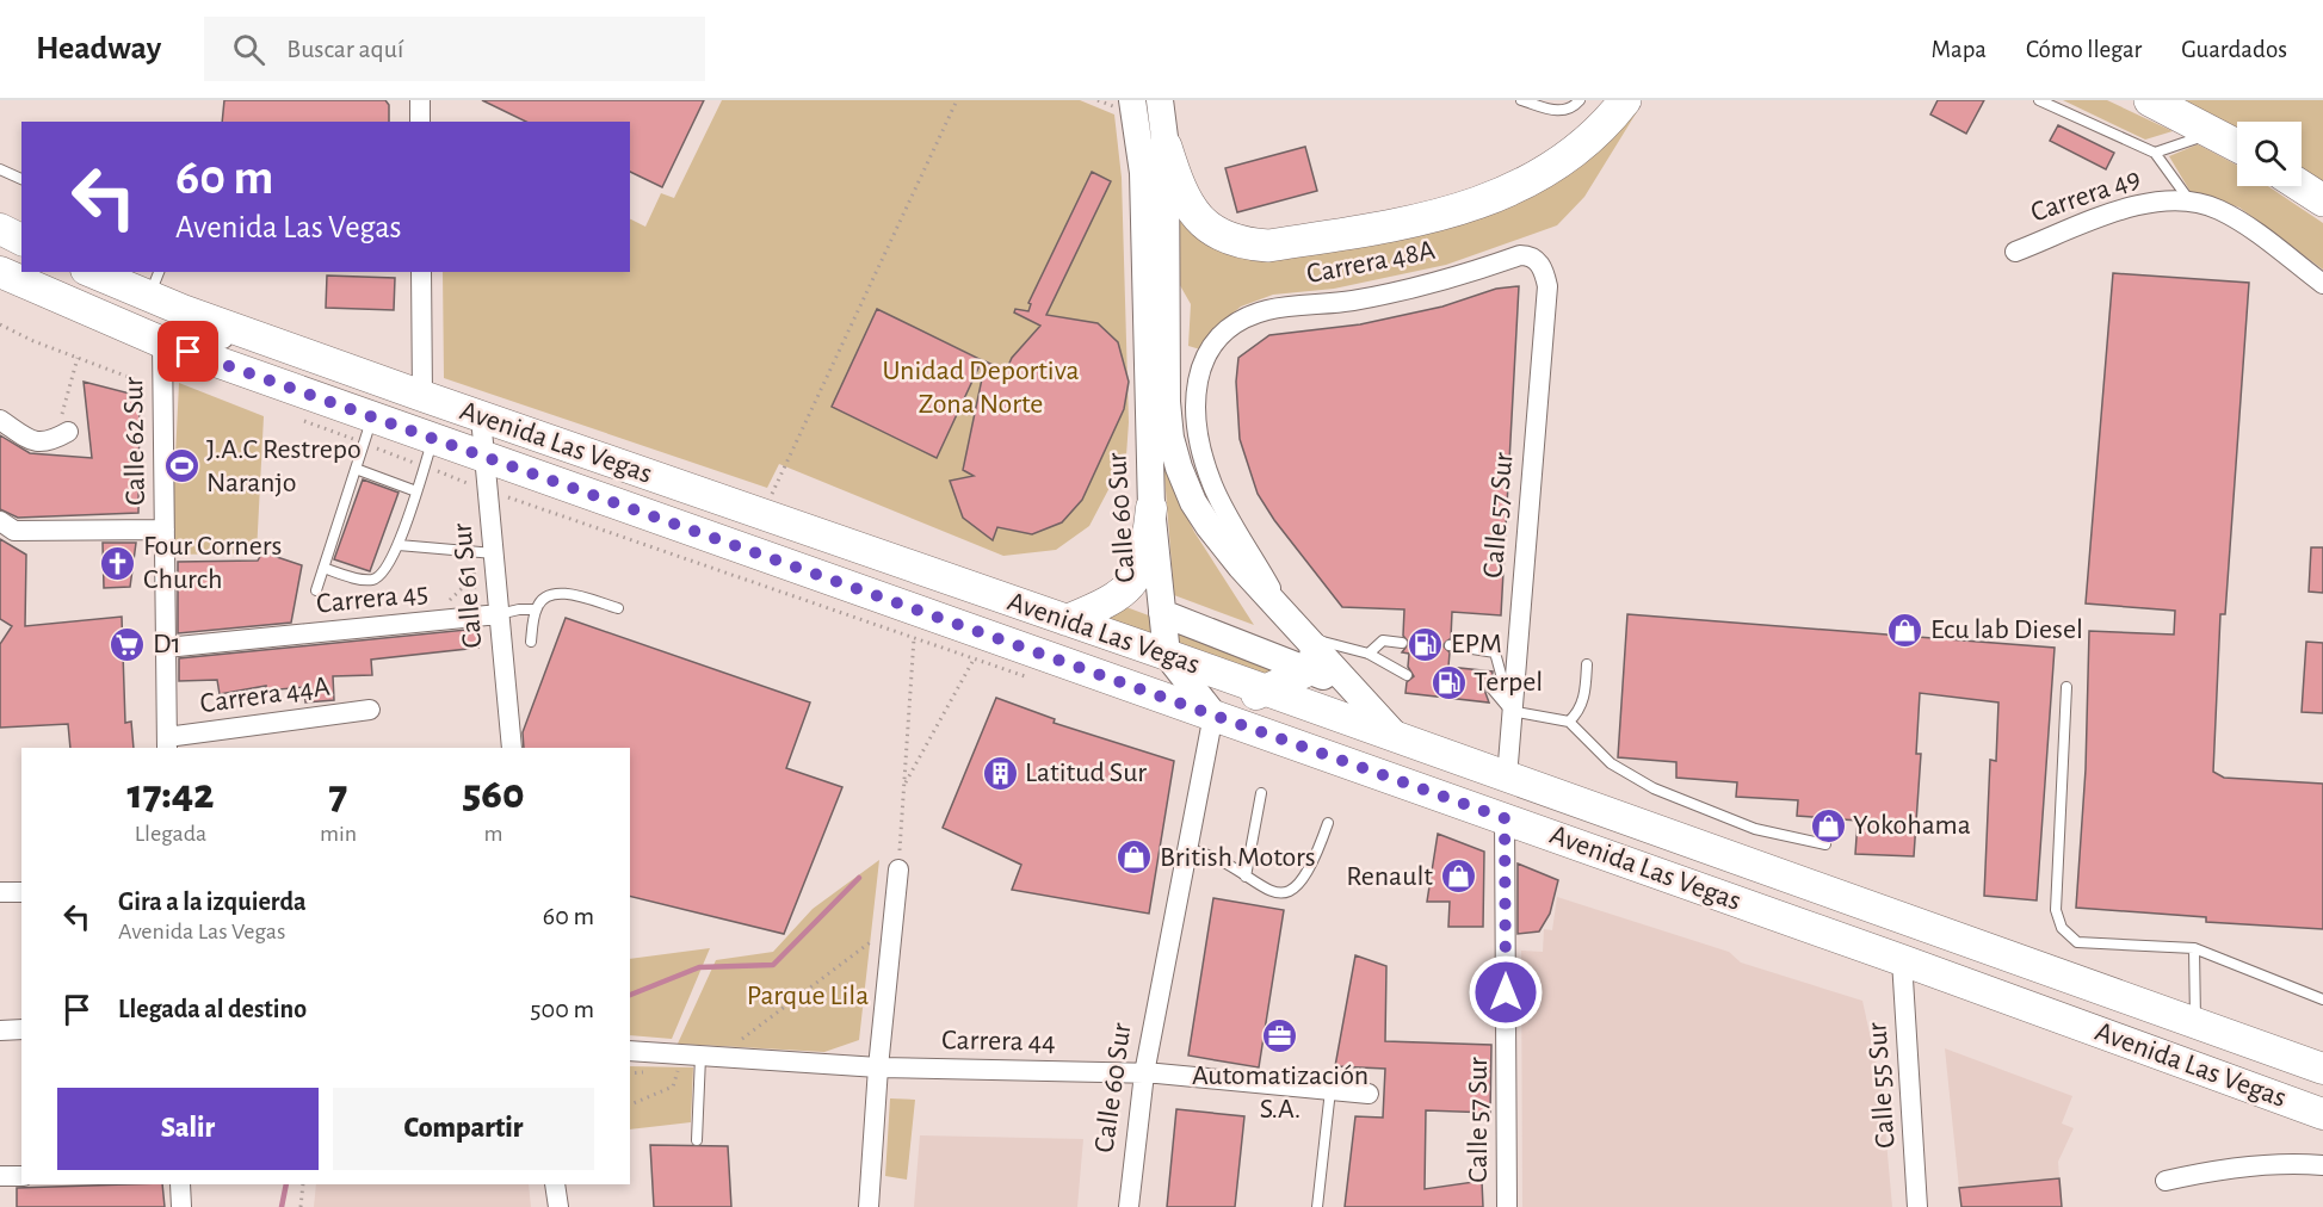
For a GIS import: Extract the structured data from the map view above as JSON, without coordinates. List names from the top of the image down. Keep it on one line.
{"streets":{"main road":["Avenida Las Vegas","Calle 60 Sur"],"street":["Carrera 49","Carrera 48A","Calle 62 Sur","Calle 57 Sur","Calle 61 Sur","Carrera 45","Carrera 44A","Carrera 44","Calle 55 Sur"]},"crossings":[["Carrera 48A","Calle 57 Sur"],["Carrera 48A","Calle 60 Sur"],["Calle 62 Sur","Avenida Las Vegas"],["Calle 62 Sur","Carrera 45"],["Calle 62 Sur","Carrera 44A"],["Avenida Las Vegas","Calle 57 Sur"],["Avenida Las Vegas","Calle 60 Sur"],["Avenida Las Vegas","Calle 61 Sur"],["Avenida Las Vegas","Calle 55 Sur"],["Calle 60 Sur","Carrera 44"],["Calle 61 Sur","Carrera 45"]],"parks":["Unidad Deportiva Zona Norte","Parque Lila"],"places":{"sports":["J.A.C Restrepo Naranjo"],"church":["Four Corners Church"],"shop":["Ecu lab Diesel","Yokohama","British Motors","Renault"],"supermarket":["D1"],"fuel station":["EPM","Terpel"],"building":["Latitud Sur"],"office":["Automatización S.A."]},"page":{"header":"Headway","search":"Buscar aquí","nav":["Mapa","Cómo llegar","Guardados"],"turn":["60 m","Avenida Las Vegas"],"eta":["17:42","Llegada","7","min","560","m"],"list":[{"name":"Gira a la izquierda","note":"Avenida Las Vegas","value":"60 m"},{"name":"Llegada al destino","value":"500 m"}],"buttons":["Salir","Compartir"]}}
